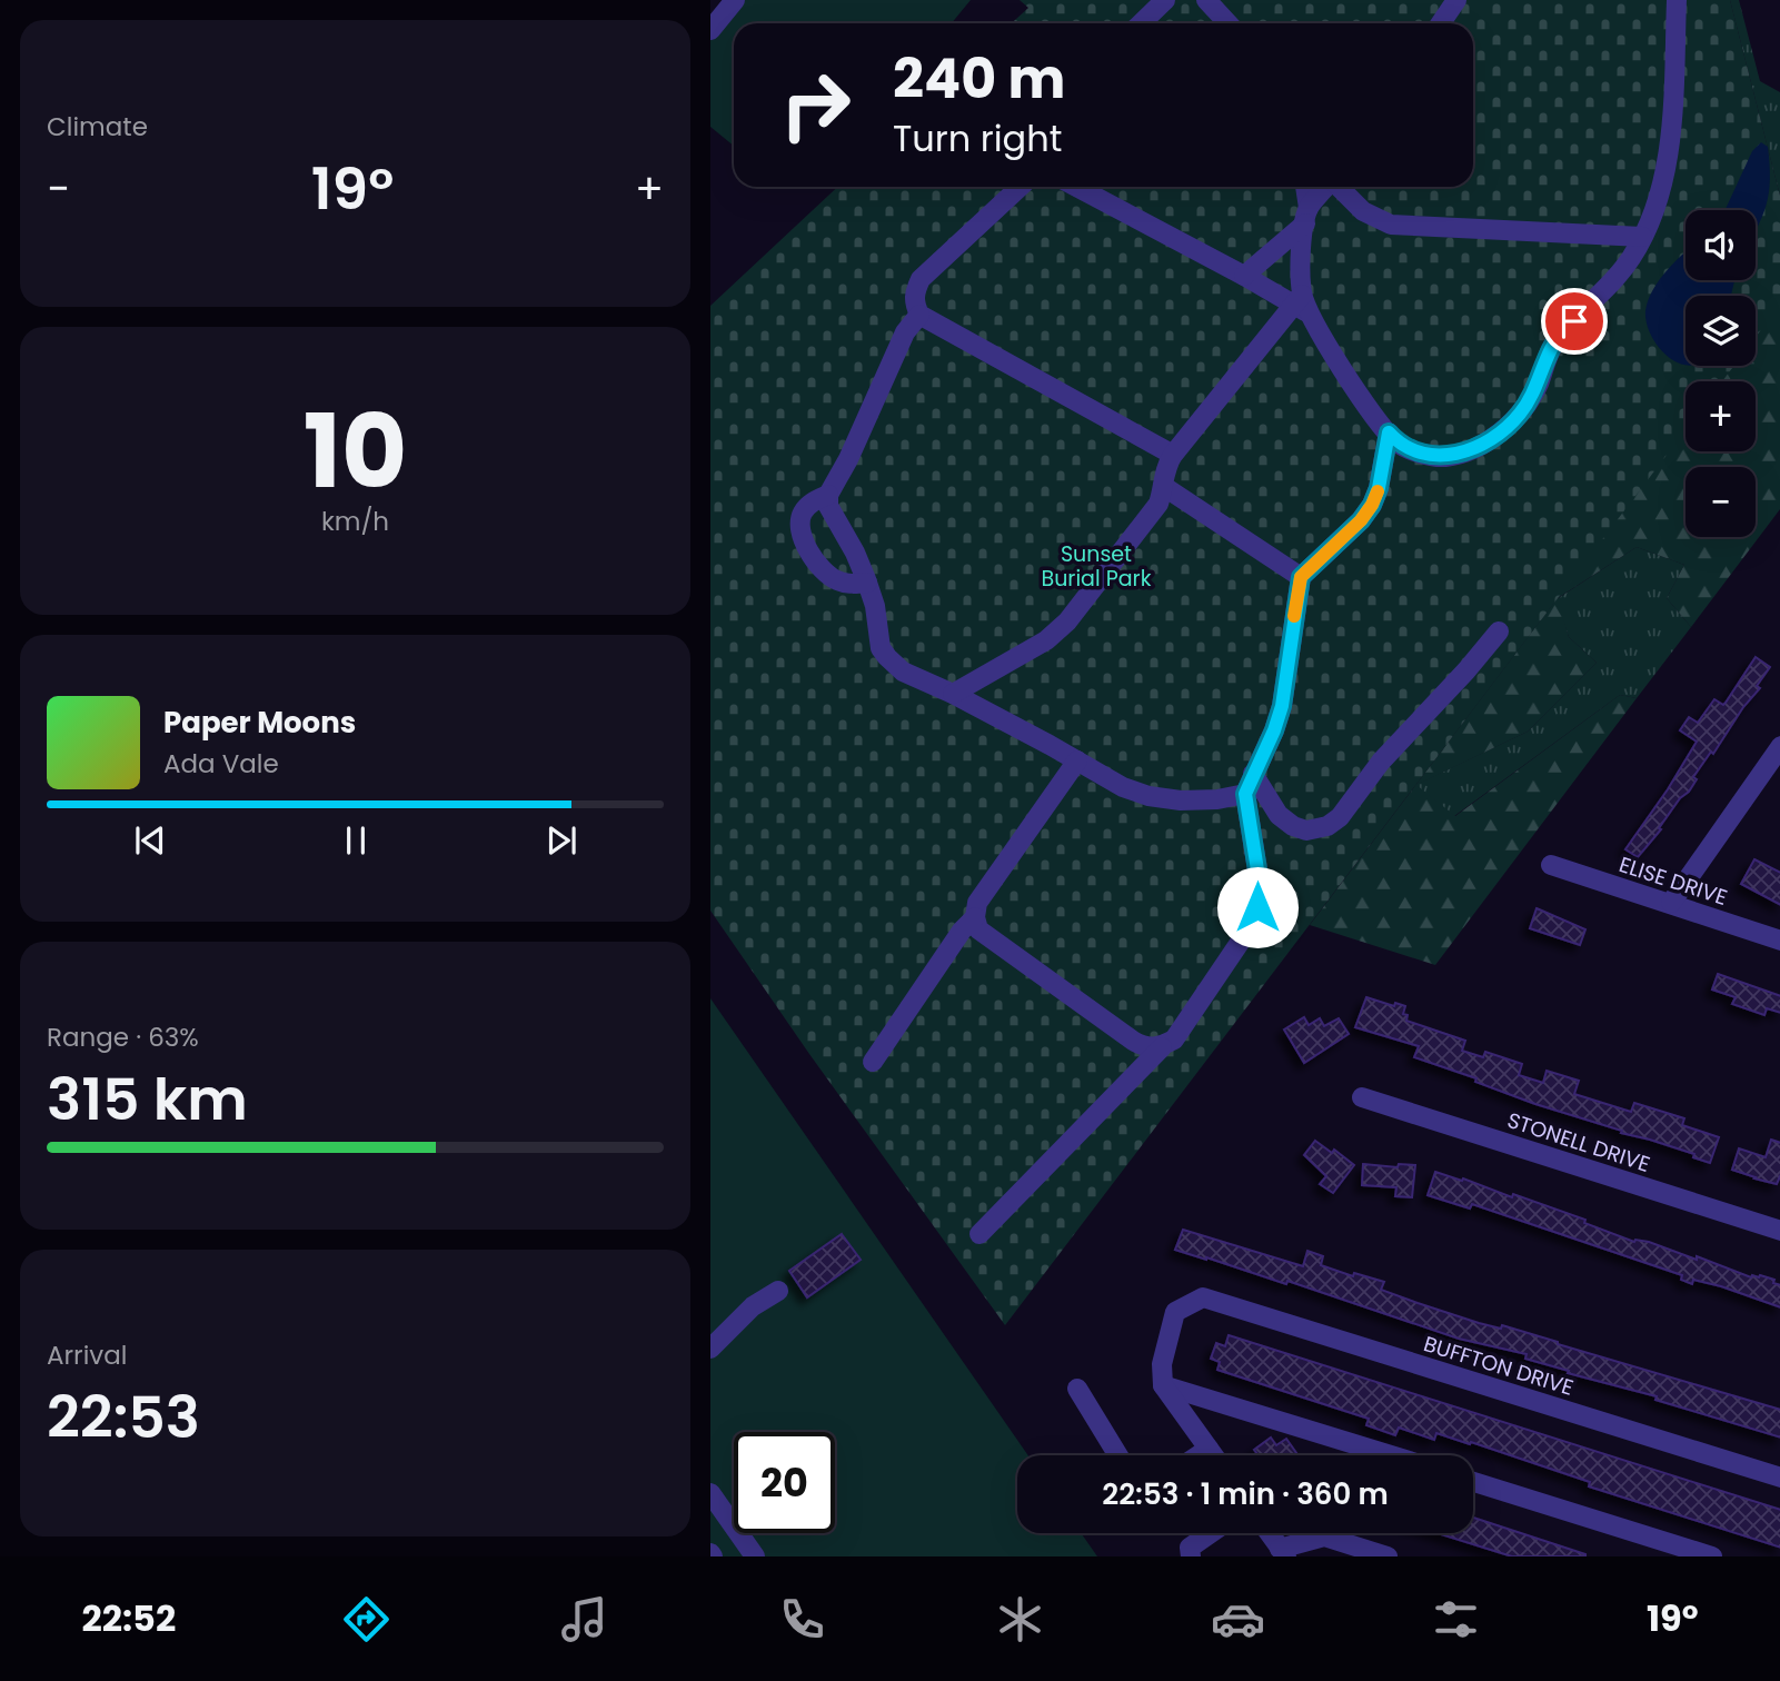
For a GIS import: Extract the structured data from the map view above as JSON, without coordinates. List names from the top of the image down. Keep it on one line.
{"streets":{"street":["ELISE DRIVE","STONELL DRIVE","BUFFTON DRIVE"]},"parks":["Sunset Burial Park"],"page":{"tile":["Climate",["10","km/h"],["Range · 63%","315 km"],["Arrival","22:53"]],"turn":["240 m","Turn right"],"heat":["−","19°","+"],"map_buttons":["+","−"],"song":["Paper Moons","Ada Vale"],"limit":"20","trip":"22:53 · 1 min · 360 m","tabs":["22:52","19°"]}}
